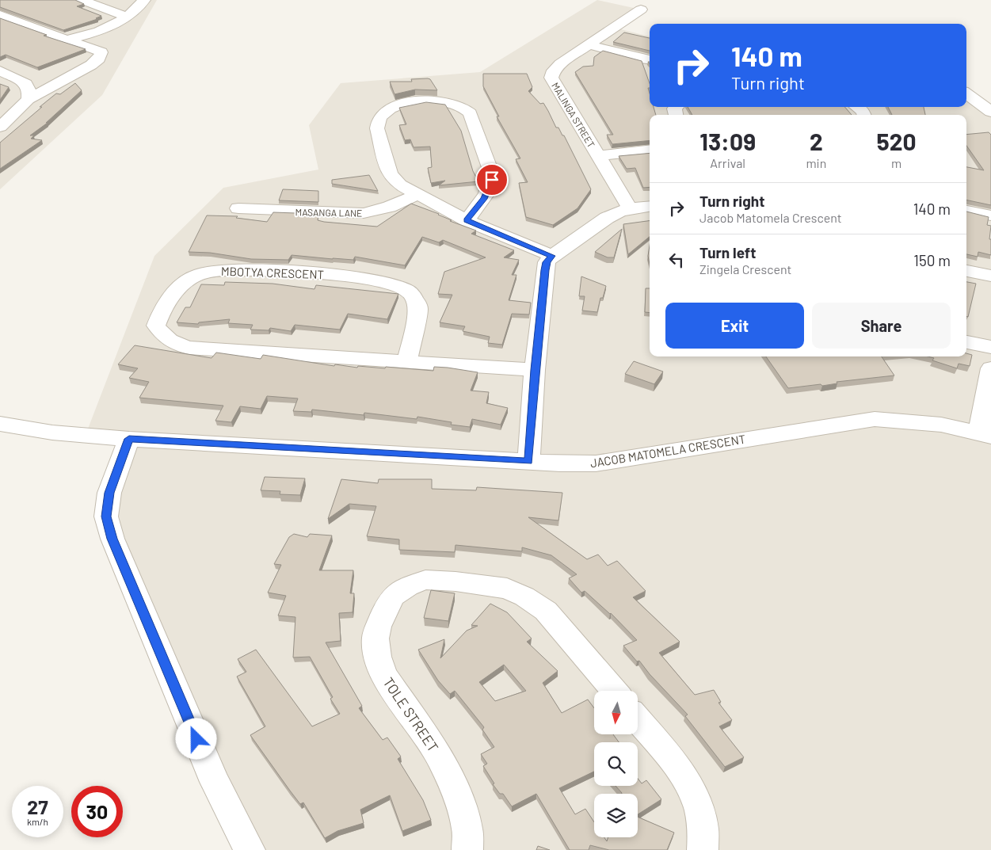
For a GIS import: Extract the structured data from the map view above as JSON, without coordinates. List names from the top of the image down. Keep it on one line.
{"streets":{"street":["MALINGA STREET","MASANGA LANE","MBOTYA CRESCENT","JACOB MATOMELA CRESCENT","TOLE STREET"]},"north":"bottom","page":{"turn":["140 m","Turn right"],"eta":["13:09","Arrival","2","min","520","m"],"list":[{"name":"Turn right","note":"Jacob Matomela Crescent","value":"140 m"},{"name":"Turn left","note":"Zingela Crescent","value":"150 m"}],"buttons":["Exit","Share"],"speed":"27 km/h","limit":"30"}}
